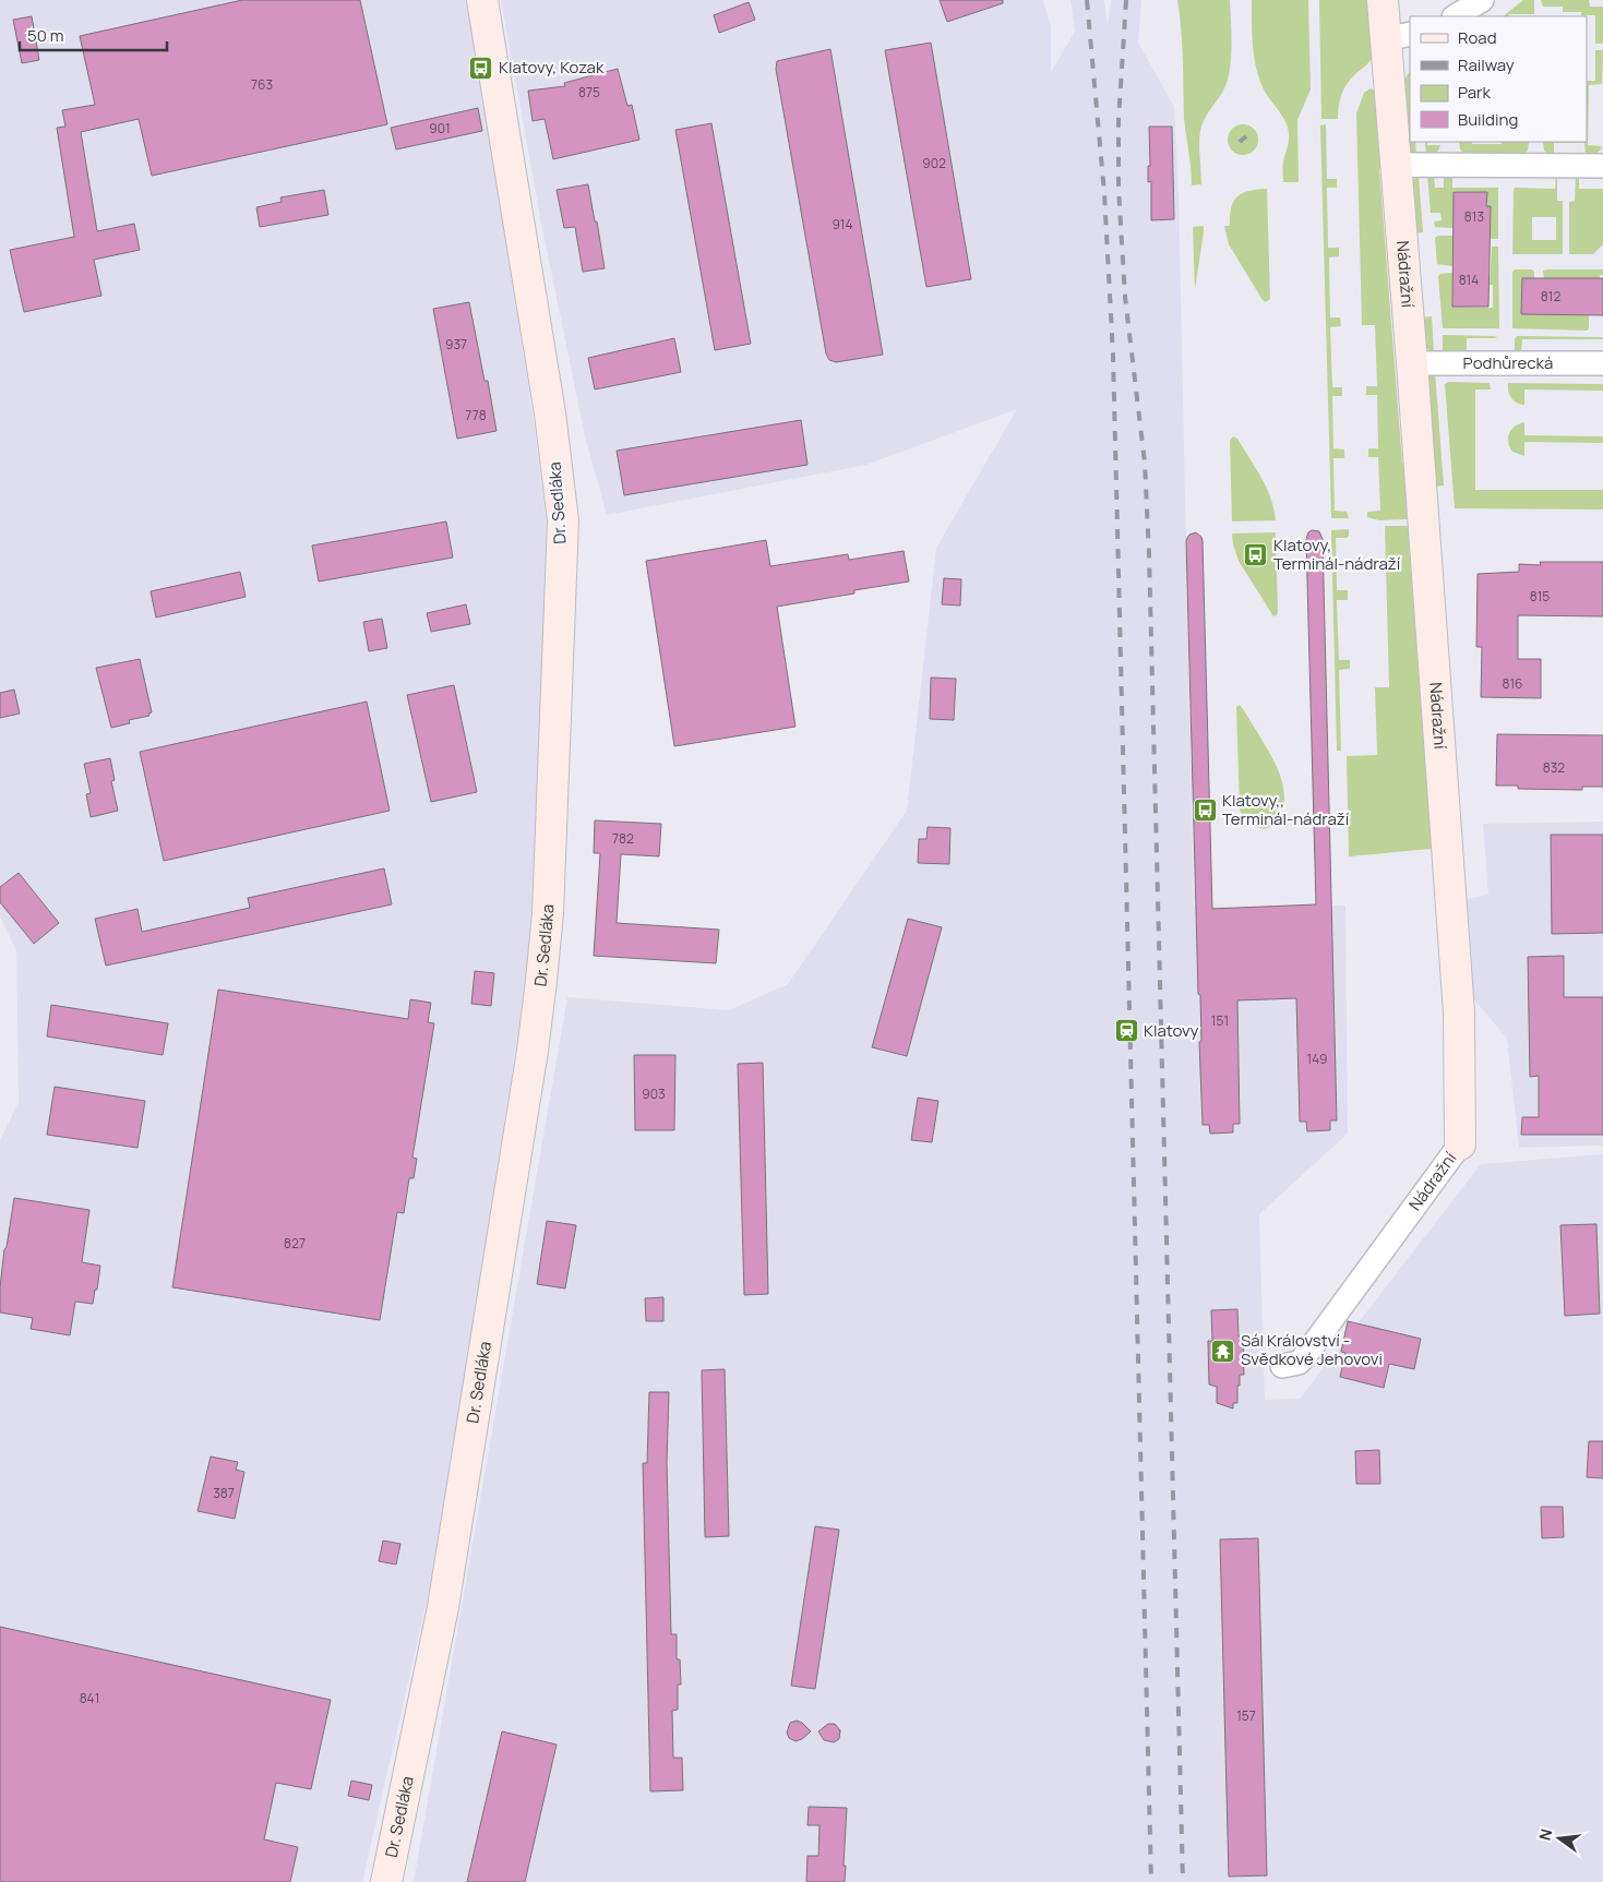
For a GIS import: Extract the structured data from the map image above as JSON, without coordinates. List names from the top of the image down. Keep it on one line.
{"streets":{"street":["Nádražní","Podhůrecká","Dr. Sedláka"]},"crossings":[["Nádražní","Podhůrecká"]],"places":{"bus stop":["Klatovy, Kozak","Klatovy, Terminál-nádraží","Klatovy,, Terminál-nádraží"],"station":["Klatovy"],"temple":["Sál Království - Svědkové Jehovovi"]},"house_numbers":["763","875","901","902","813","914","814","812","937","778","815","816","832","782","151","149","903","827","387","841","157"],"legend":["Road","Railway","Park","Building"],"scale_bar":"50 m","north":"left"}
